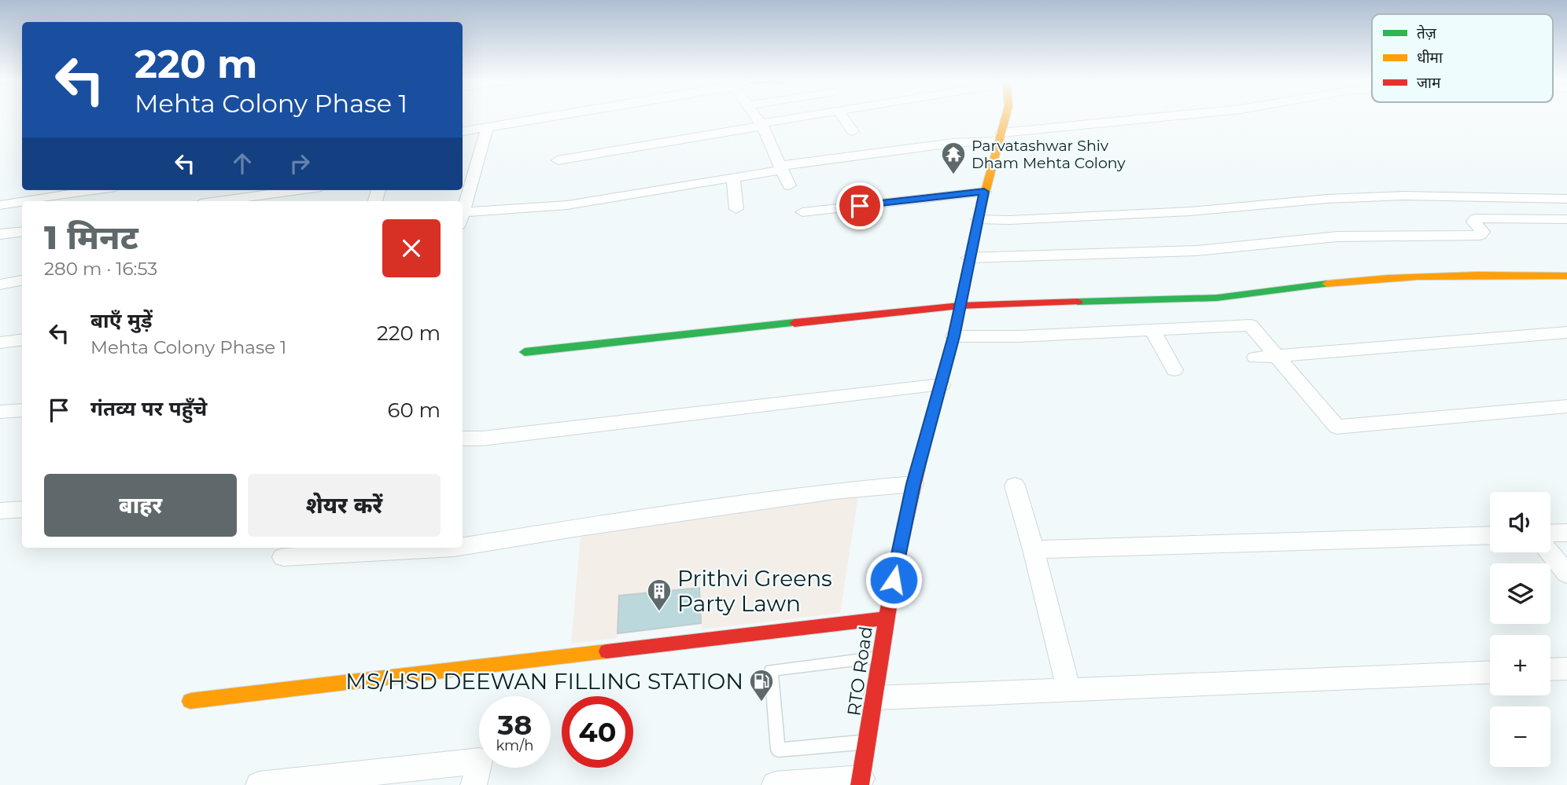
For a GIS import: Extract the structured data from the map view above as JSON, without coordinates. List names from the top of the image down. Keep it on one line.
{"streets":{"street":["RTO Road"]},"places":{"temple":["Parvatashwar Shiv Dham Mehta Colony"],"building":["Prithvi Greens Party Lawn"],"fuel station":["MS/HSD DEEWAN FILLING STATION"]},"legend":["तेज़","धीमा","जाम"],"page":{"turn":["220 m","Mehta Colony Phase 1"],"heading":["1 मिनट","280 m · 16:53"],"list":[{"name":"बाएँ मुड़ें","note":"Mehta Colony Phase 1","value":"220 m"},{"name":"गंतव्य पर पहुँचे","value":"60 m"}],"buttons":["बाहर","शेयर करें"],"map_buttons":["+","−"],"speed":"38 km/h","limit":"40"}}
